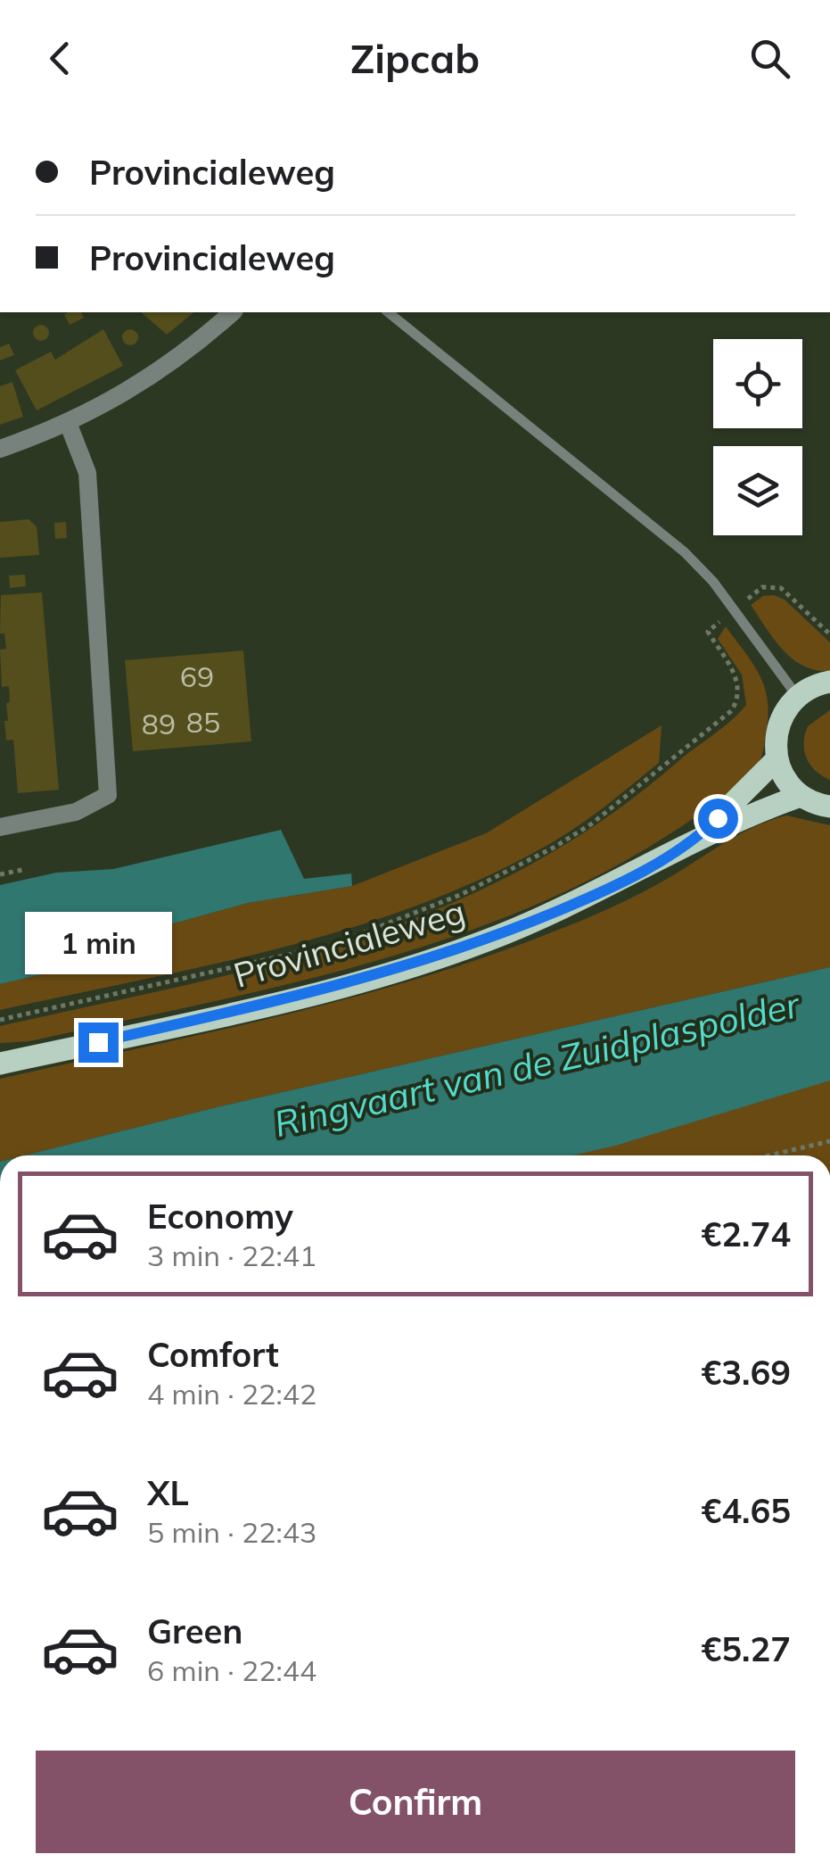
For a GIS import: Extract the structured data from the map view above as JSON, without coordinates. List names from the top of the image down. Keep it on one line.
{"streets":{"main road":["Provincialeweg"]},"water":["Ringvaart van de Zuidplaspolder"],"house_numbers":["69","85","89"],"page":{"header":"Zipcab","banner":["Provincialeweg","Provincialeweg"],"bubble":"1 min","list":[{"name":"Economy","note":"3 min · 22:41","value":"€2.74"},{"name":"Comfort","note":"4 min · 22:42","value":"€3.69"},{"name":"XL","note":"5 min · 22:43","value":"€4.65"},{"name":"Green","note":"6 min · 22:44","value":"€5.27"}],"buttons":"Confirm"}}
